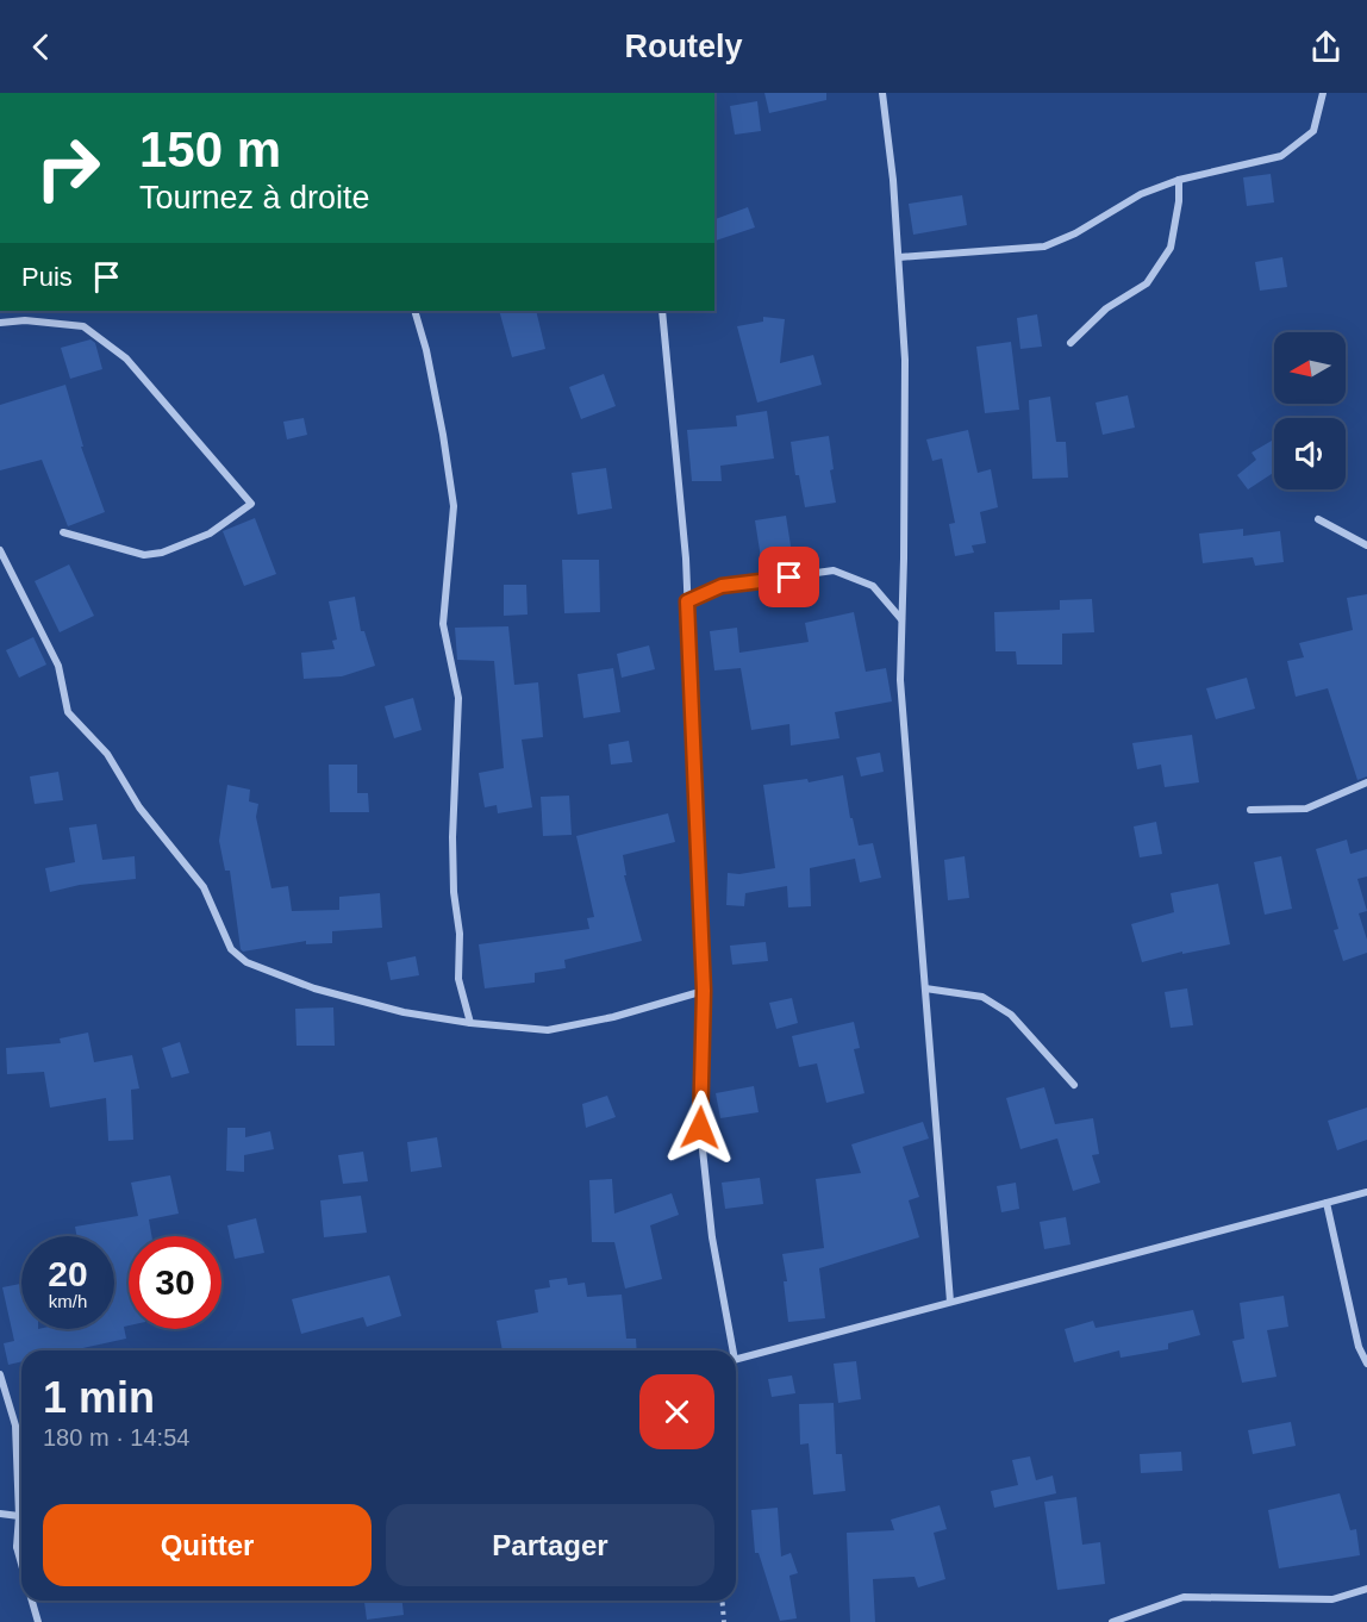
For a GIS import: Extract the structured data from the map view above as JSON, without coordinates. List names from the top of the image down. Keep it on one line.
{"north":"left","page":{"header":"Routely","turn":["150 m","Tournez à droite"],"then":"Puis","speed":"20 km/h","limit":"30","heading":["1 min","180 m · 14:54"],"buttons":["Quitter","Partager"]}}
